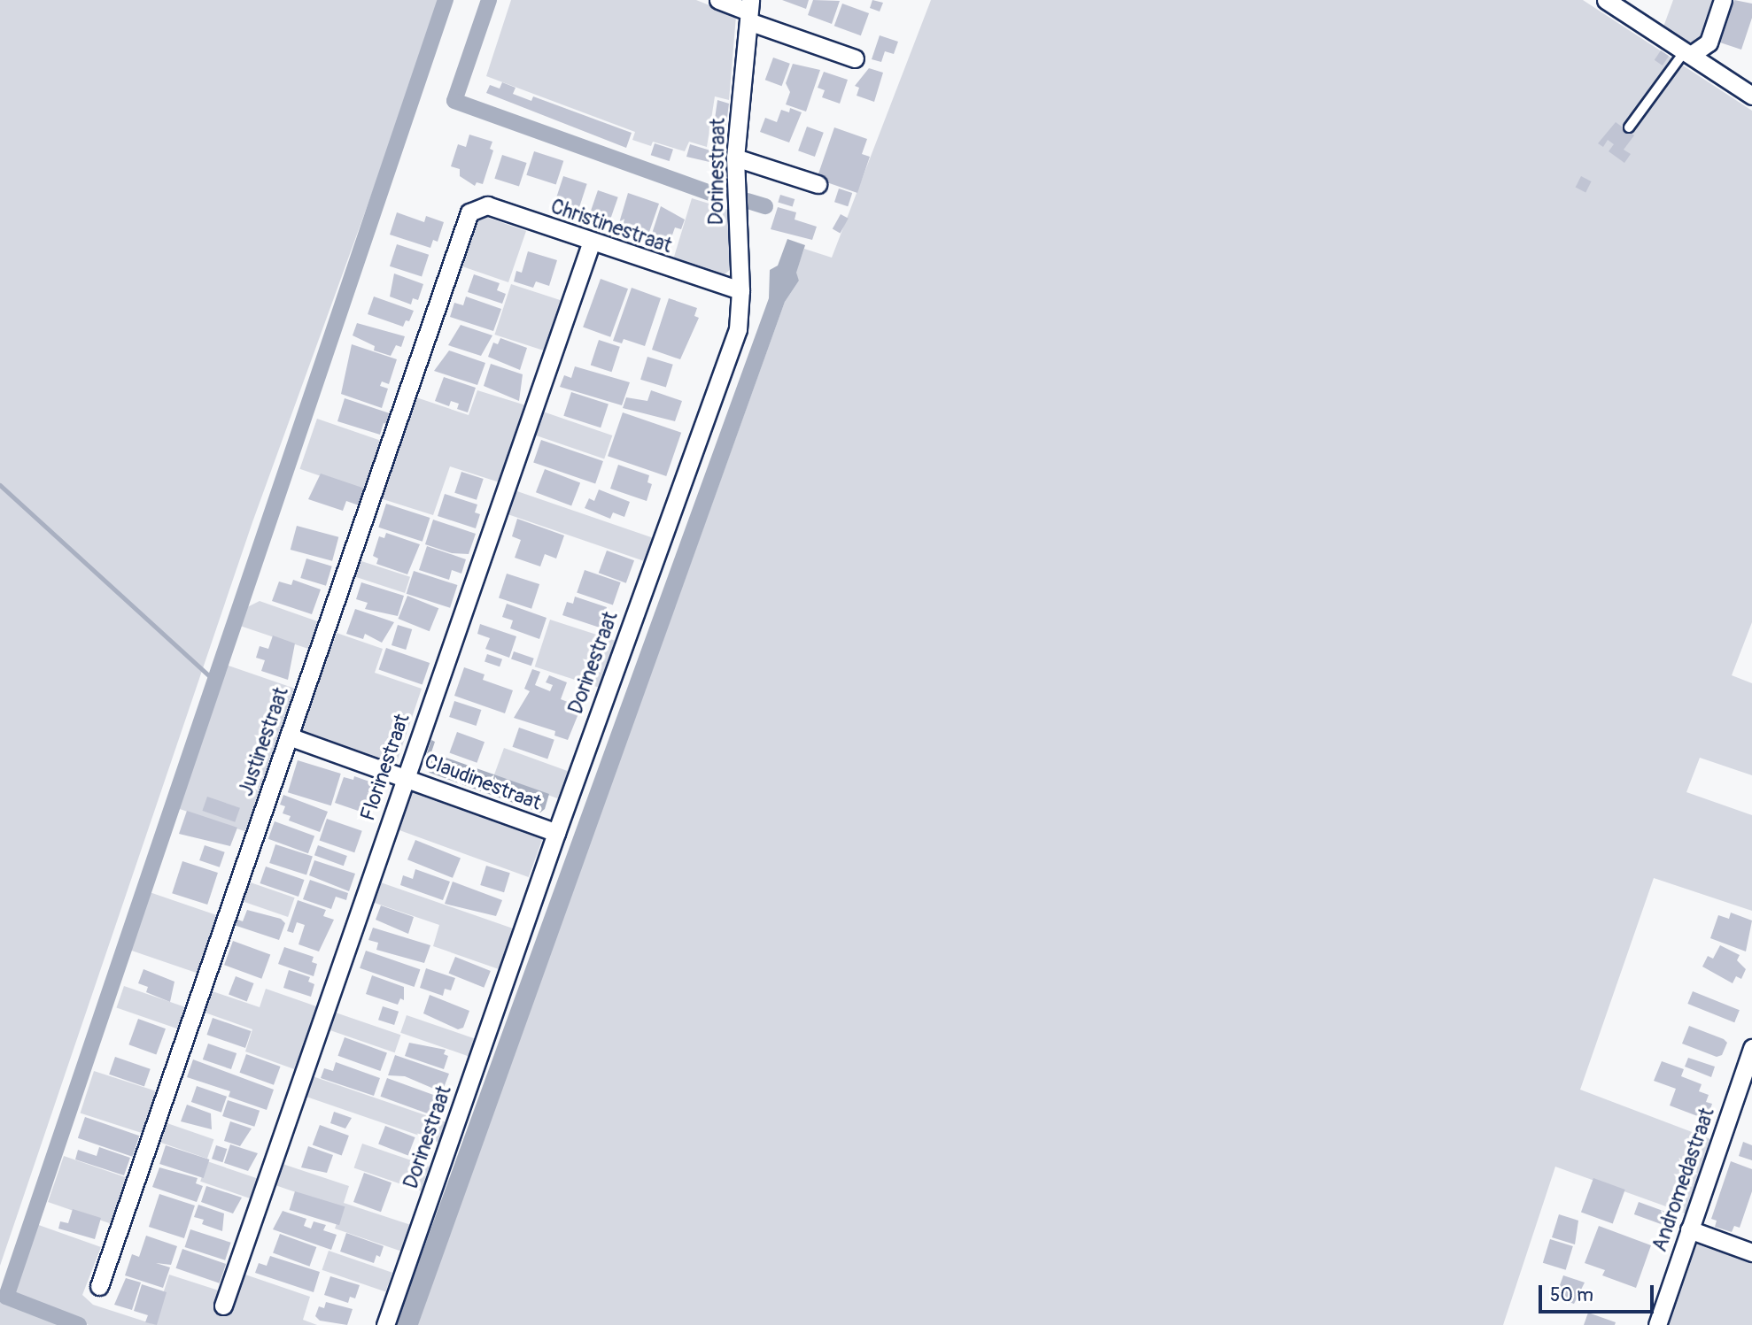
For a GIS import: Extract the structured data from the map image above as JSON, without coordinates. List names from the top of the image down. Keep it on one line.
{"streets":{"street":["Dorinestraat","Christinestraat","Justinestraat","Florinestraat","Claudinestraat","Andromedastraat"]},"crossings":[["Dorinestraat","Christinestraat"],["Dorinestraat","Claudinestraat"],["Christinestraat","Justinestraat"],["Christinestraat","Florinestraat"],["Justinestraat","Claudinestraat"],["Florinestraat","Claudinestraat"]],"scale_bar":"50 m"}
